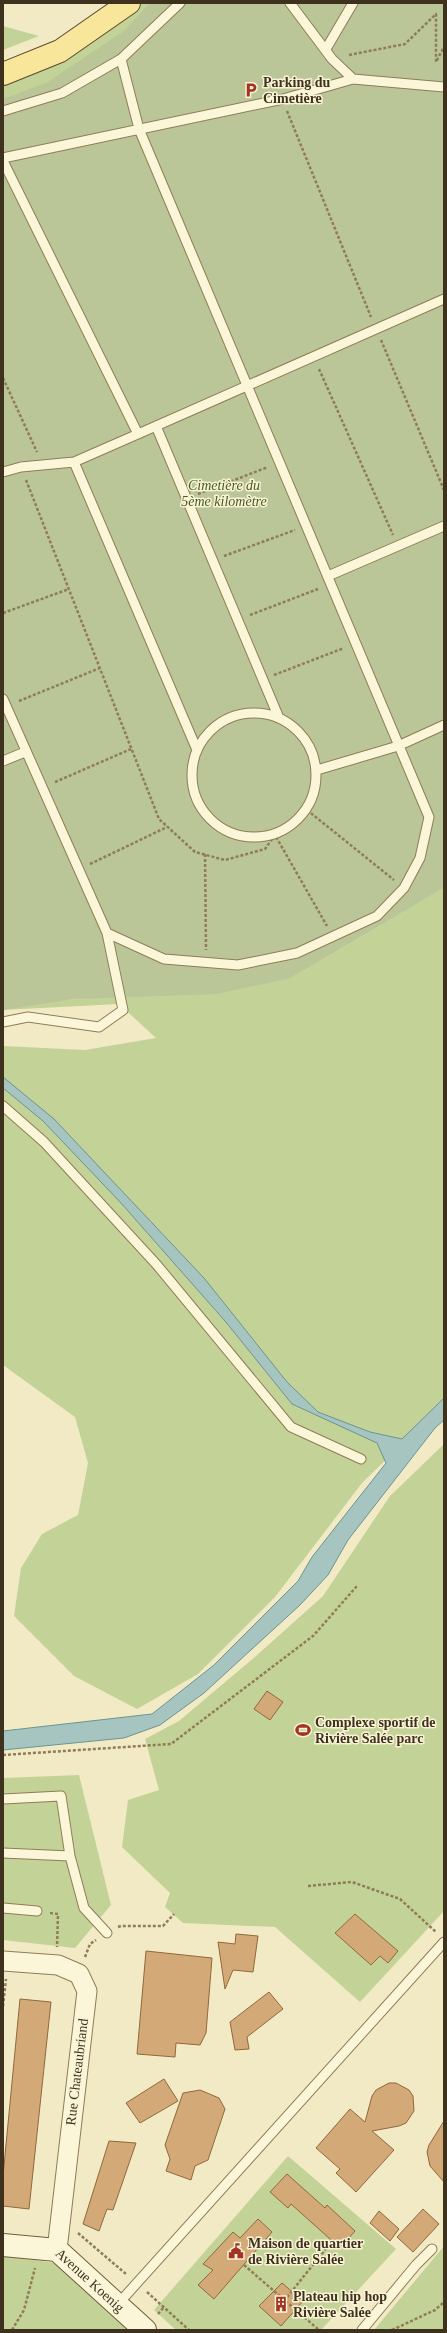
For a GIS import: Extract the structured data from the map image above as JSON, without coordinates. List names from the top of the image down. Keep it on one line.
{"streets":{"main road":["Avenue Koenig"],"street":["Rue Chateaubriand"]},"crossings":[["Rue Chateaubriand","Avenue Koenig"]],"parks":["Cimetière du 5ème kilomètre"],"places":{"parking":["Parking du Cimetière"],"sports":["Complexe sportif de Rivière Salée parc"],"public building":["Maison de quartier de Rivière Salée"],"building":["Plateau hip hop Rivière Salée"]}}
